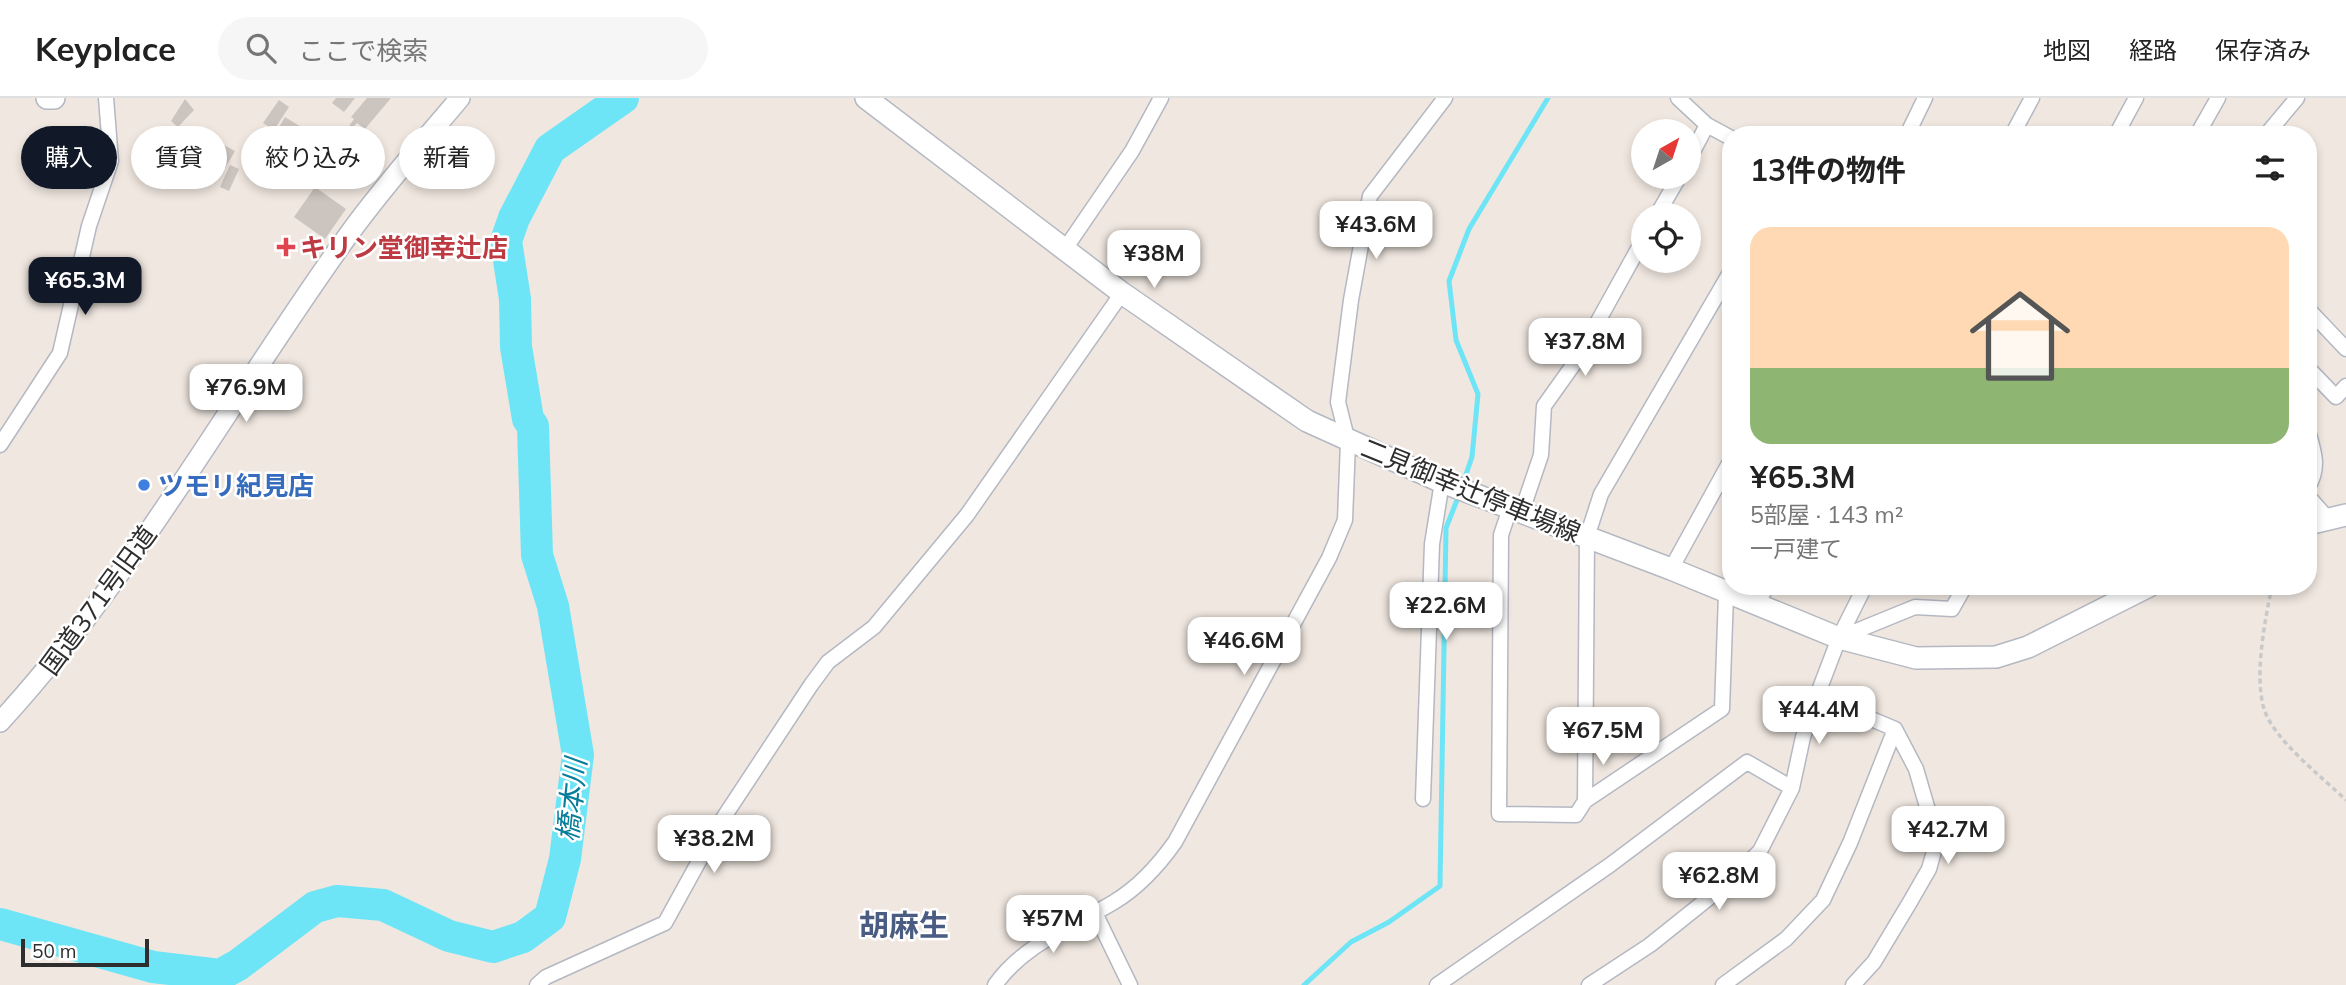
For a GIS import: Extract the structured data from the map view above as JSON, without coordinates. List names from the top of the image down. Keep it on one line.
{"streets":{"main road":["二見御幸辻停車場線"],"street":["国道371号旧道"]},"districts":["胡麻生"],"water":["橋本川"],"places":{"health":["キリン堂御幸辻店"],"other":["ツモリ紀見店"]},"scale_bar":"50 m","north":"top right","page":{"header":"Keyplace","search":"ここで検索","nav":["地図","経路","保存済み"],"chip":["購入","賃貸","絞り込み","新着"],"heading":"13件の物件","price":["¥43.6M","¥38M","¥65.3M","¥37.8M","¥76.9M","¥22.6M","¥46.6M","¥44.4M","¥67.5M","¥42.7M","¥38.2M","¥62.8M","¥57M"],"list":[{"name":"¥65.3M","note":"5部屋 · 143 m² · 一戸建て"}],"scale":"50 m"}}
